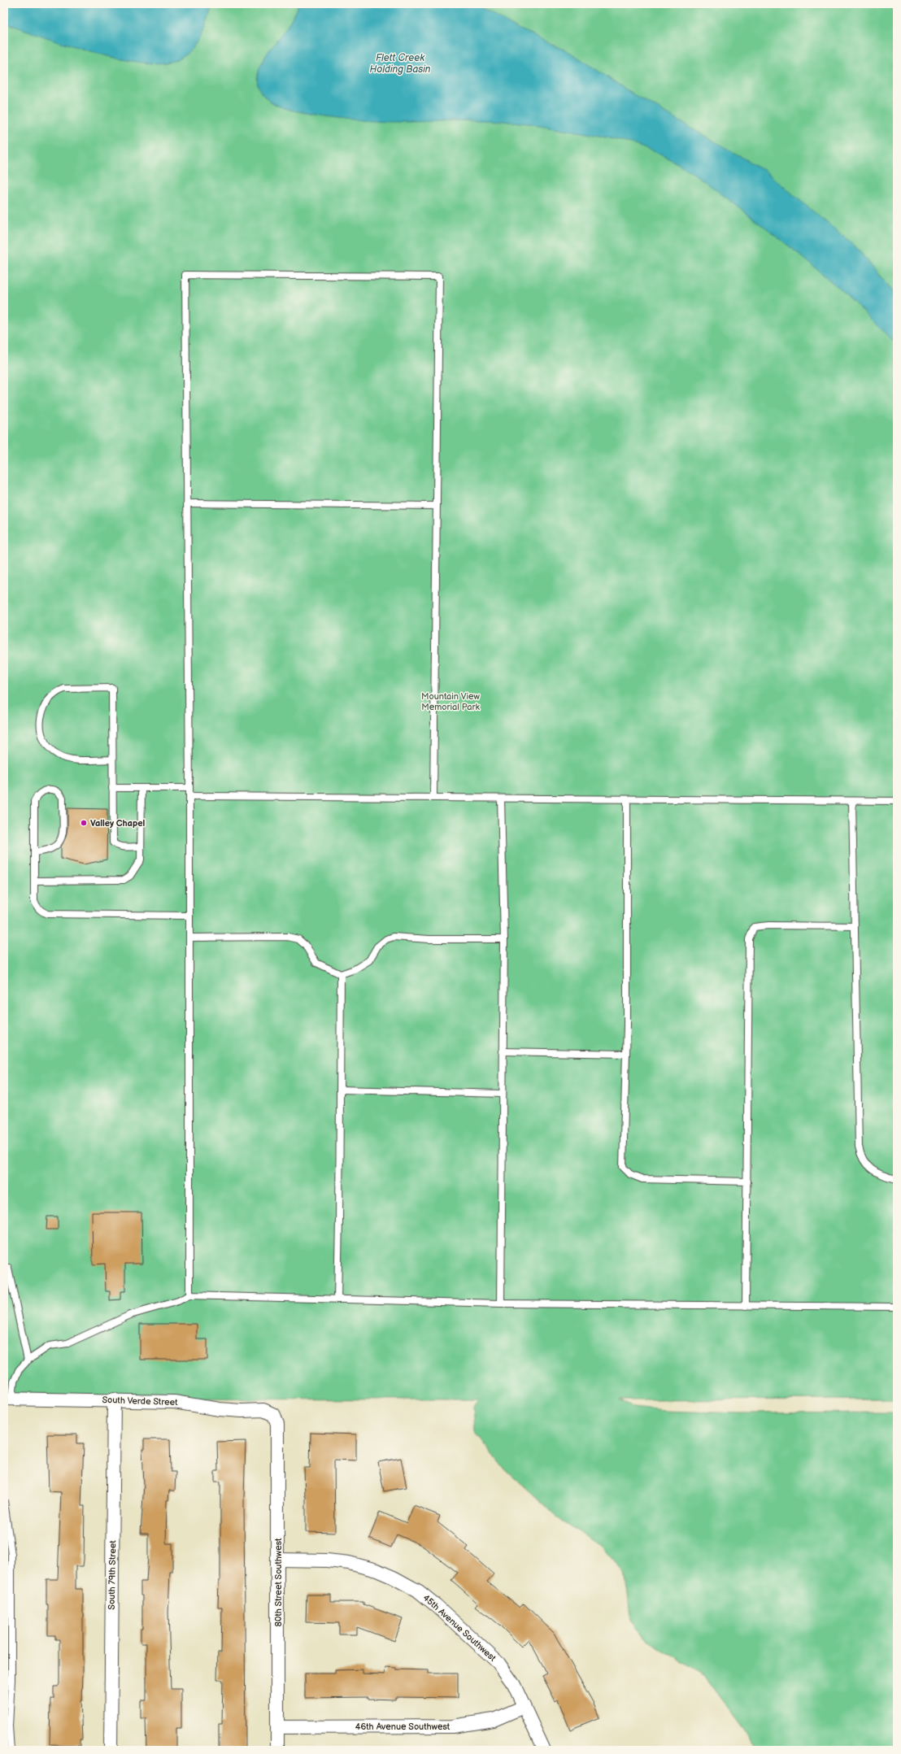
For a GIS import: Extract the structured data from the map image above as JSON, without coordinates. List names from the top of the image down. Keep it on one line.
{"streets":{"street":["South Verde Street","South 79th Street","80th Street Southwest","45th Avenue Southwest","46th Avenue Southwest"]},"crossings":[["South Verde Street","South 79th Street"],["South Verde Street","80th Street Southwest"],["80th Street Southwest","45th Avenue Southwest"],["80th Street Southwest","46th Avenue Southwest"],["45th Avenue Southwest","46th Avenue Southwest"]],"water":["Flett Creek Holding Basin"],"parks":["Mountain View Memorial Park"],"places":["Valley Chapel"]}
